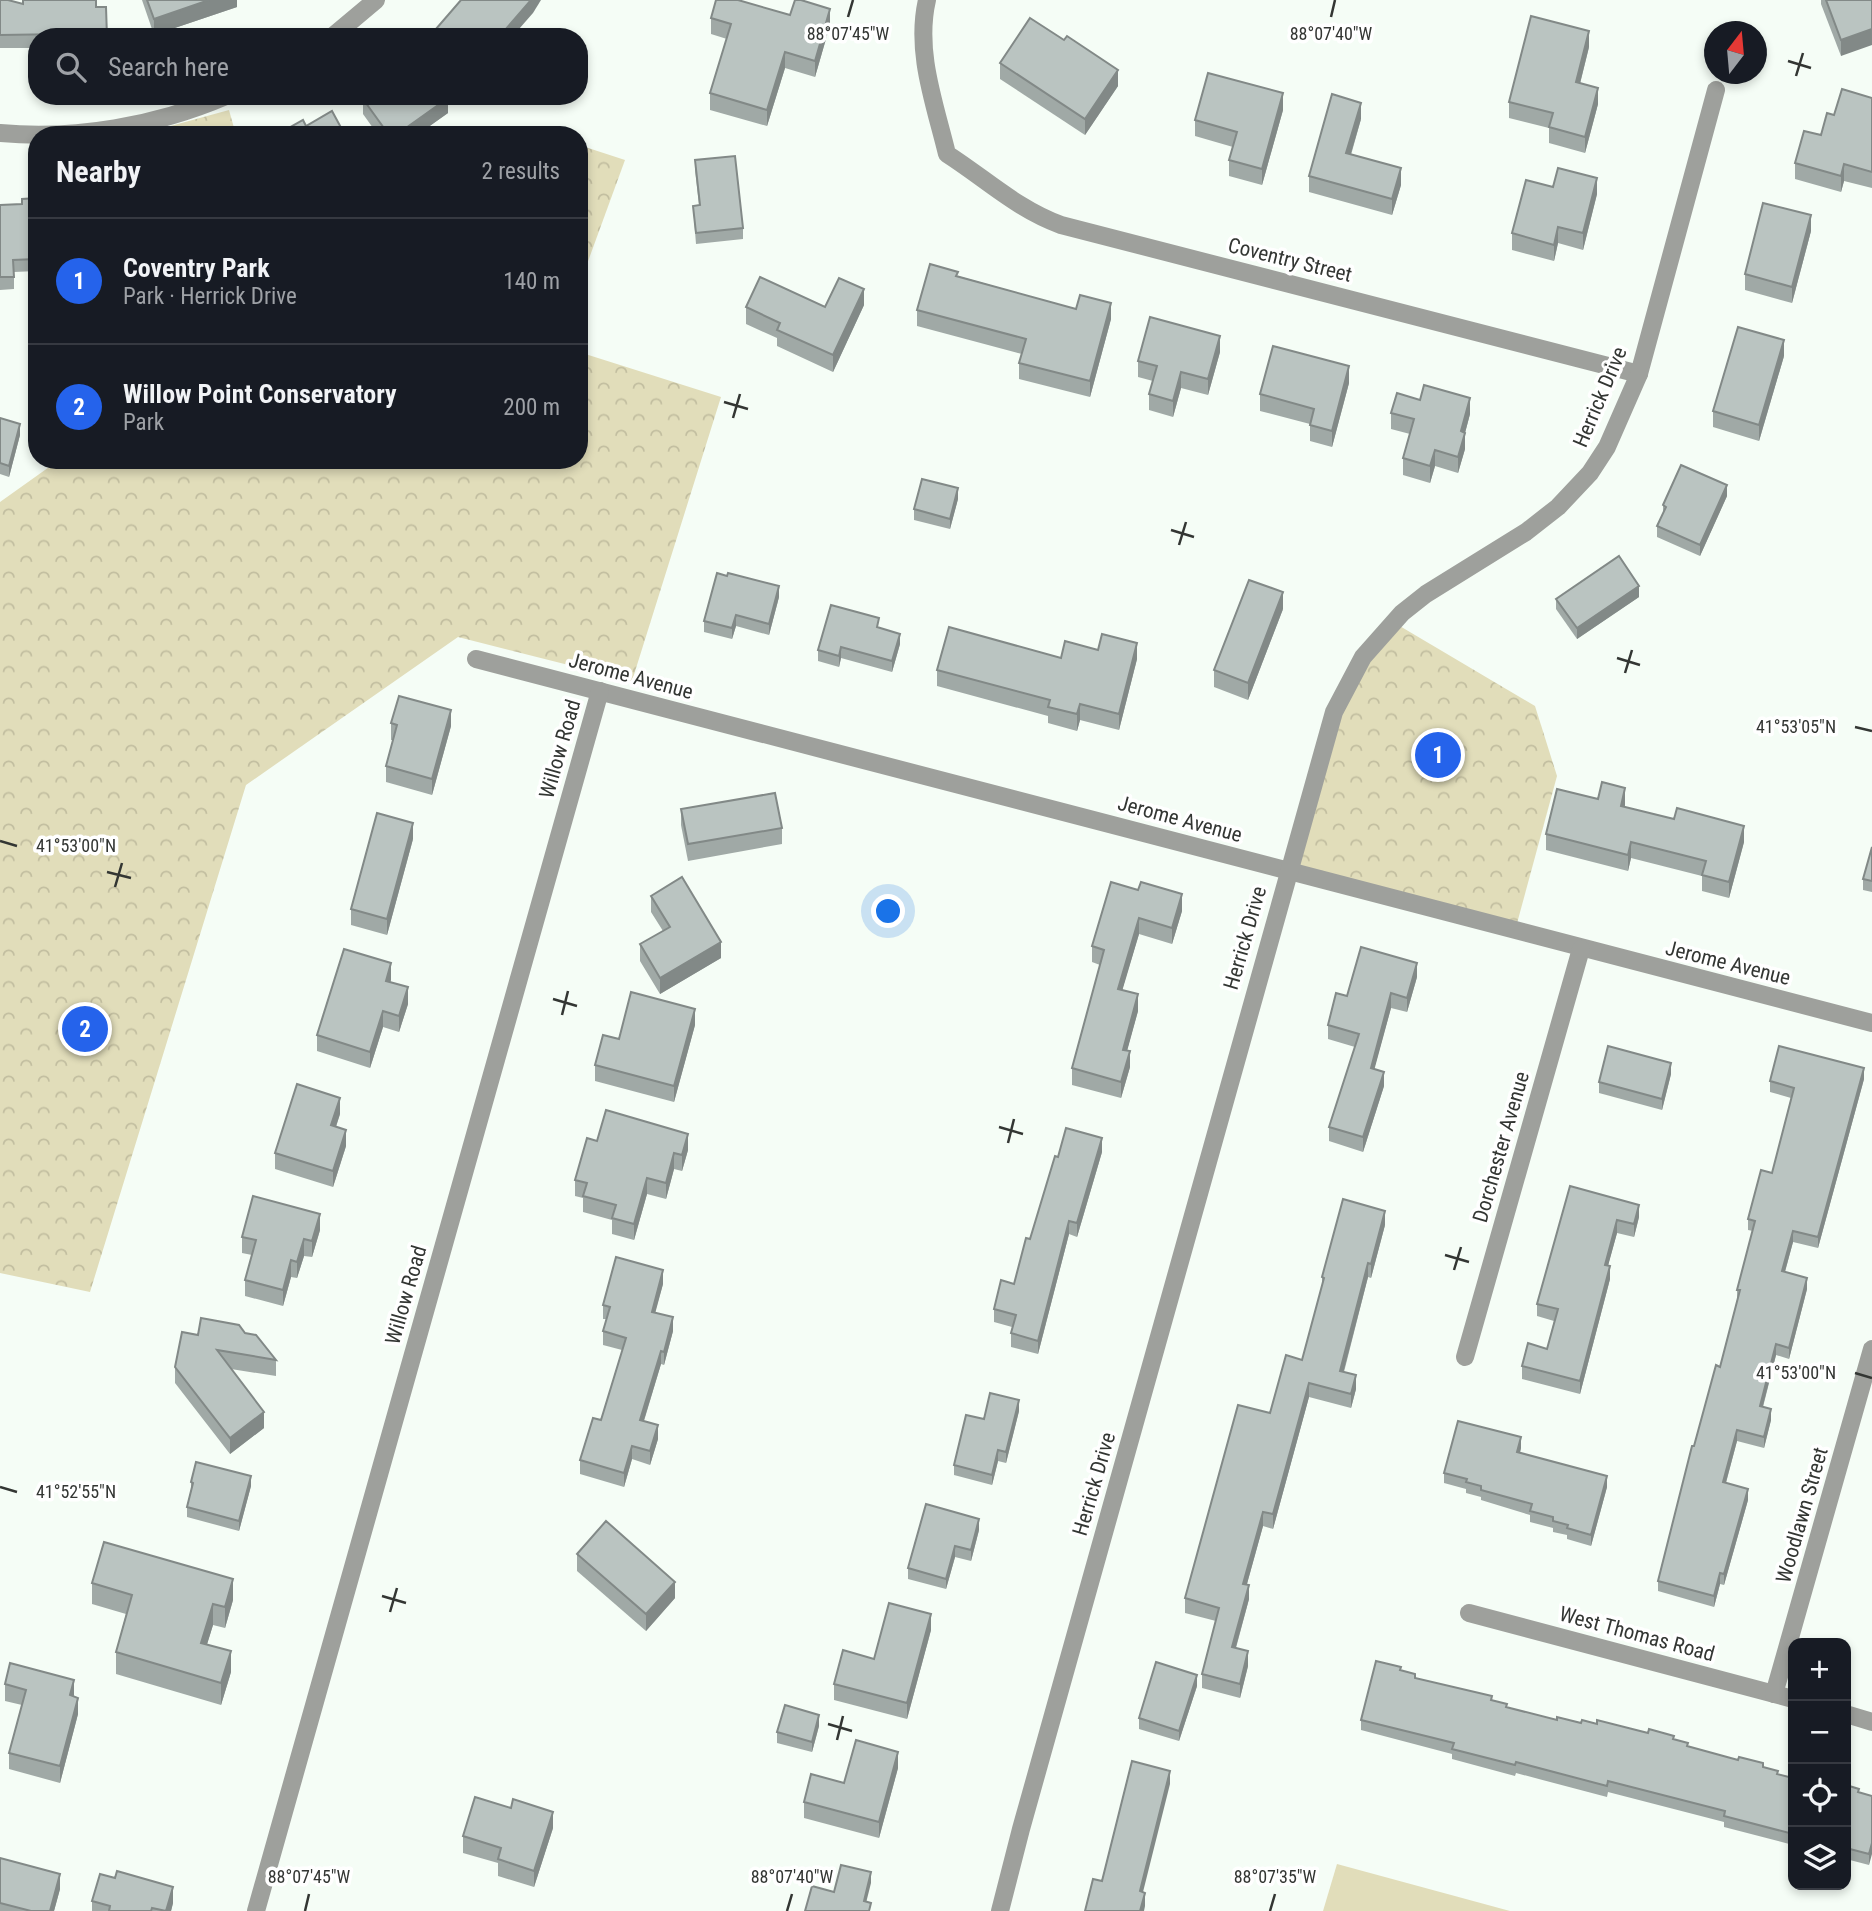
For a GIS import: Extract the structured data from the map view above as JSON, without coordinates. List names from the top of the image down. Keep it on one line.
{"streets":{"street":["Coventry Street","Herrick Drive","Jerome Avenue","Willow Road","Dorchester Avenue","Woodlawn Street","West Thomas Road"]},"crossings":[["Coventry Street","Herrick Drive"],["Herrick Drive","Jerome Avenue"],["Jerome Avenue","Willow Road"],["Jerome Avenue","Dorchester Avenue"],["Woodlawn Street","West Thomas Road"]],"north":"top","page":{"search":"Search here","heading":["Nearby","2 results"],"list":[{"mark":"1","name":"Coventry Park","note":"Park · Herrick Drive","value":"140 m"},{"mark":"2","name":"Willow Point Conservatory","note":"Park","value":"200 m"}],"pins":["1","2"],"map_buttons":["+","−"]},"coordinates":["88°07'45\"W","88°07'40\"W","41°53'05\"N","41°53'00\"N","41°52'55\"N","88°07'35\"W"]}
